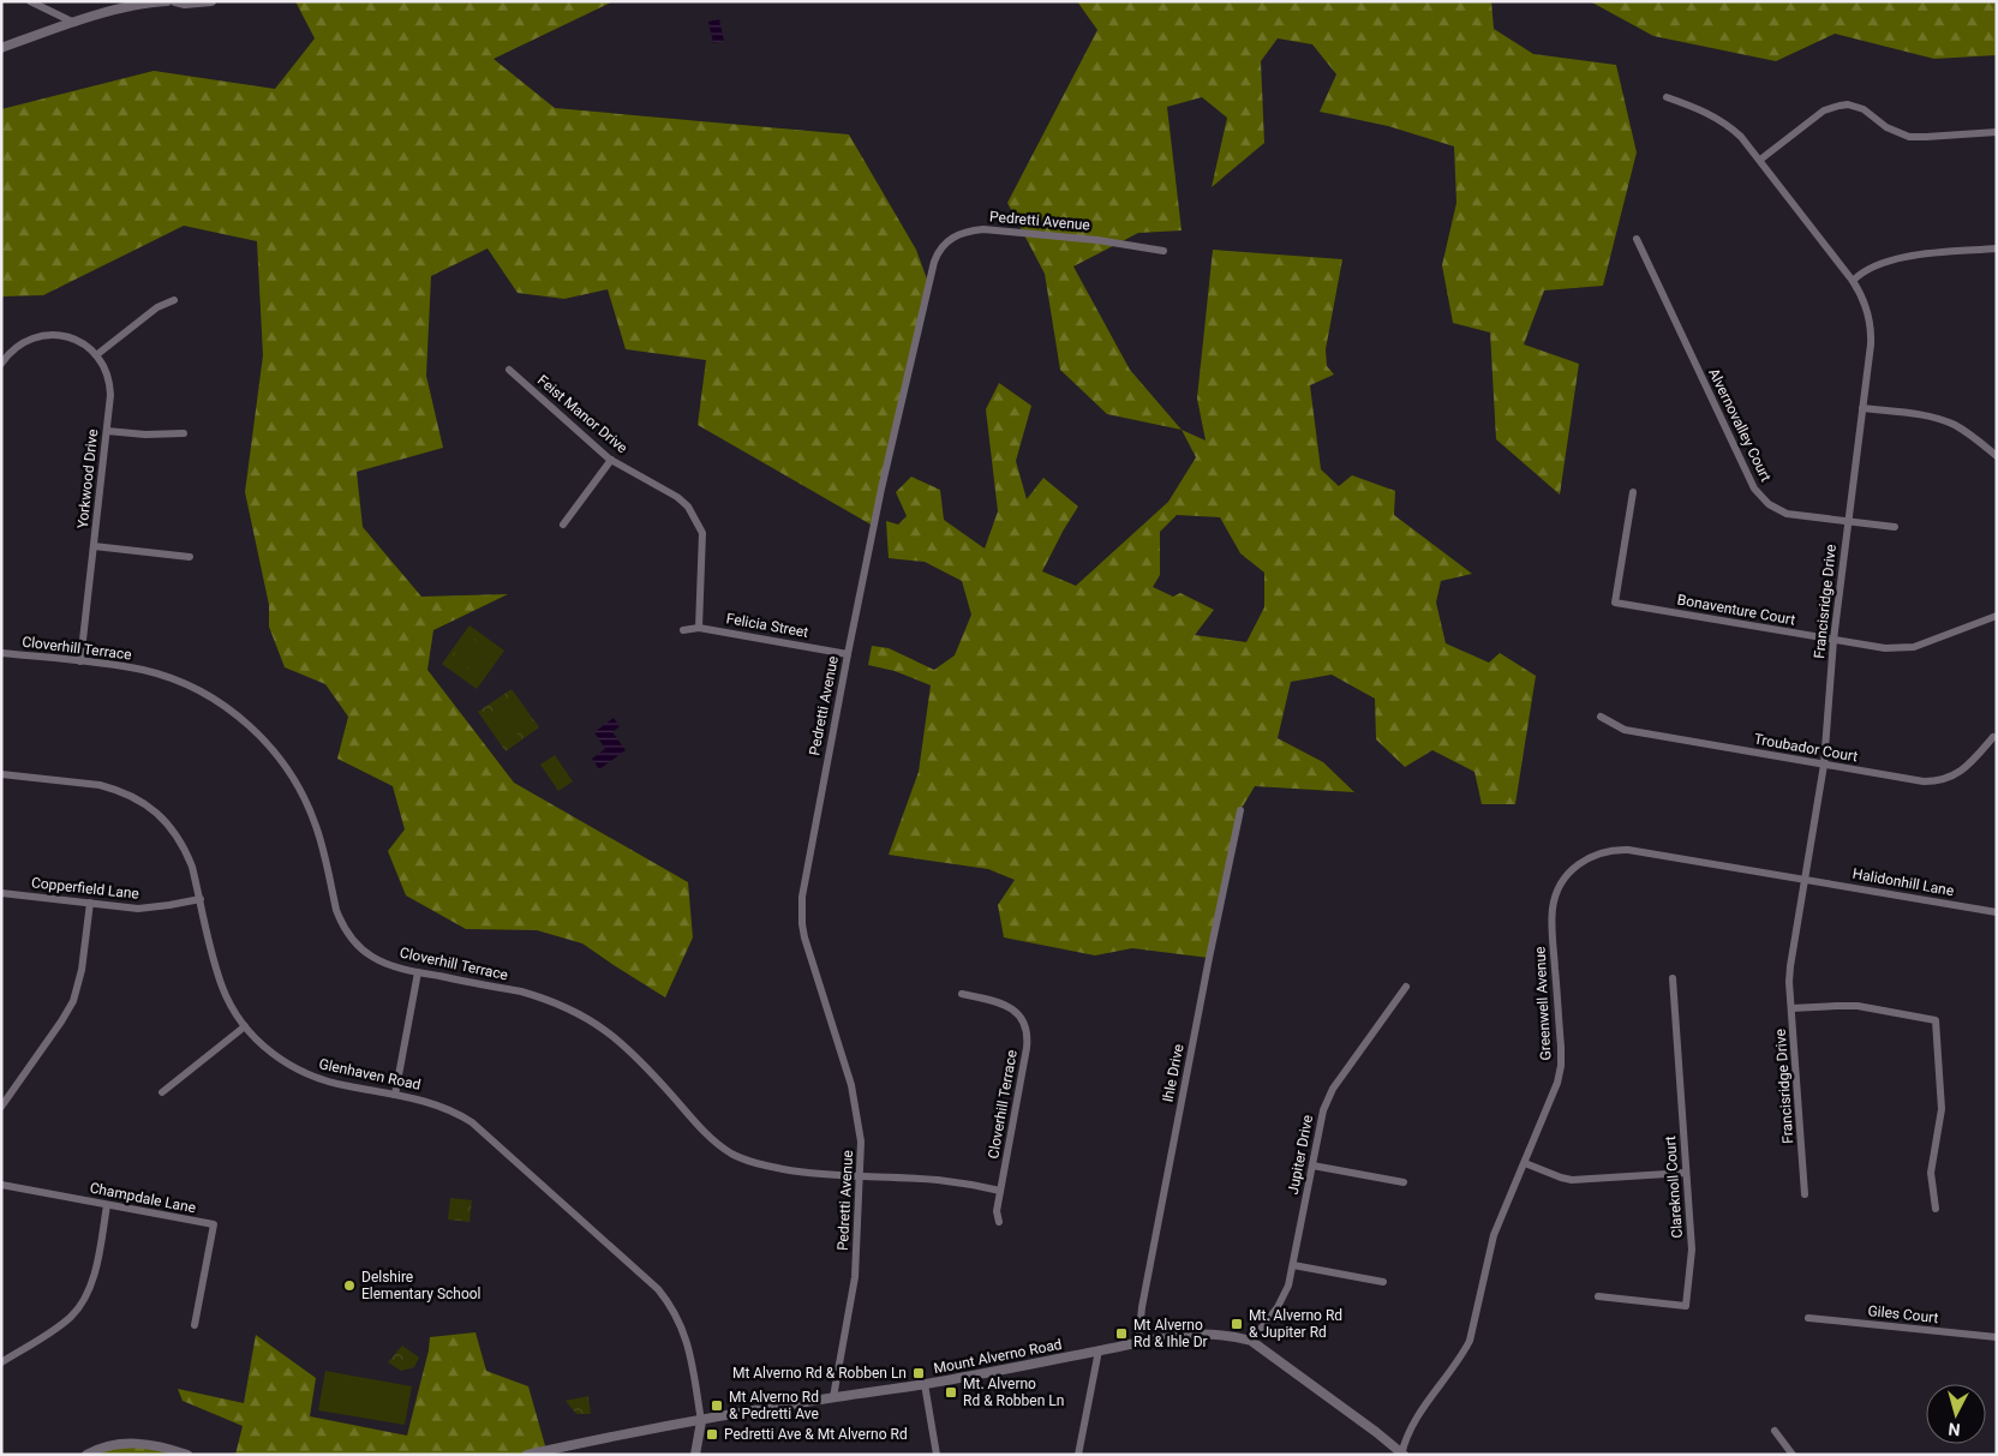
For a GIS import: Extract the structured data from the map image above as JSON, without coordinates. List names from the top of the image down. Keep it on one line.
{"streets":{"street":["Pedretti Avenue","Feist Manor Drive","Alvernovalley Court","Yorkwood Drive","Francisridge Drive","Bonaventure Court","Felicia Street","Cloverhill Terrace","Troubador Court","Halidonhill Lane","Copperfield Lane","Greenwell Avenue","Ihle Drive","Glenhaven Road","Jupiter Drive","Clareknoll Court","Champdale Lane","Giles Court","Mount Alverno Road"]},"crossings":[["Pedretti Avenue","Felicia Street"],["Pedretti Avenue","Cloverhill Terrace"],["Pedretti Avenue","Mount Alverno Road"],["Feist Manor Drive","Felicia Street"],["Alvernovalley Court","Francisridge Drive"],["Yorkwood Drive","Cloverhill Terrace"],["Francisridge Drive","Bonaventure Court"],["Francisridge Drive","Troubador Court"],["Francisridge Drive","Halidonhill Lane"],["Francisridge Drive","Greenwell Avenue"],["Halidonhill Lane","Greenwell Avenue"],["Copperfield Lane","Glenhaven Road"],["Greenwell Avenue","Mount Alverno Road"],["Ihle Drive","Mount Alverno Road"],["Glenhaven Road","Mount Alverno Road"],["Jupiter Drive","Mount Alverno Road"]],"places":{"other":["Delshire Elementary School"],"transit":["Mt. Alverno Rd & Jupiter Rd","Mt Alverno Rd & Ihle Dr","Mt Alverno Rd & Robben Ln","Mt. Alverno Rd & Robben Ln","Mt Alverno Rd & Pedretti Ave","Pedretti Ave & Mt Alverno Rd"]},"north":"bottom"}
